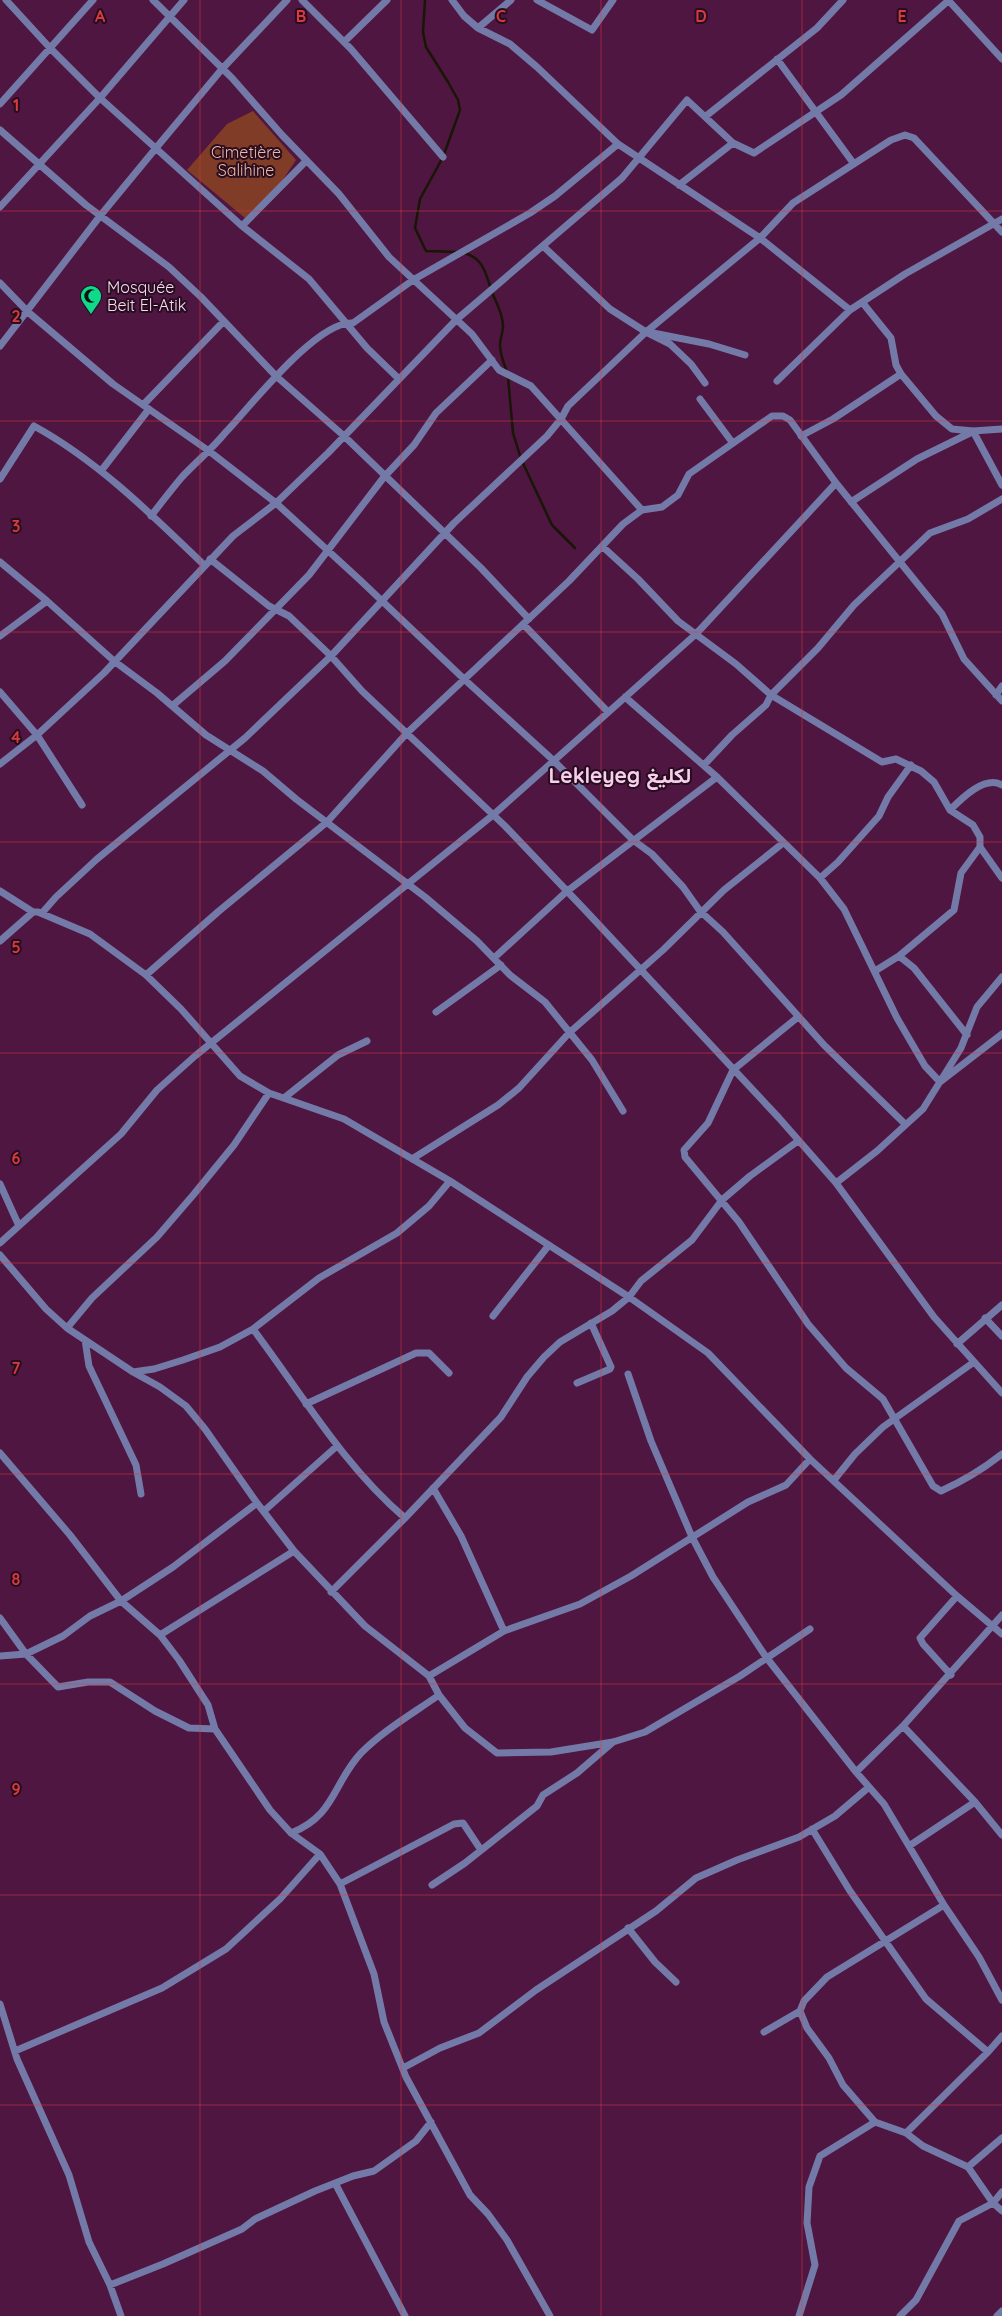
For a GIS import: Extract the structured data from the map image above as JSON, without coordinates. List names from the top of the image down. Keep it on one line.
{"districts":["Lekleyeg لكليغ"],"parks":["Cimetière Salihine"],"places":{"mosque":["Mosquée Beit El-Atik"]},"grid":{"columns":["A","B","C","D","E"],"rows":["1","2","3","4","5","6","7","8","9"]}}
